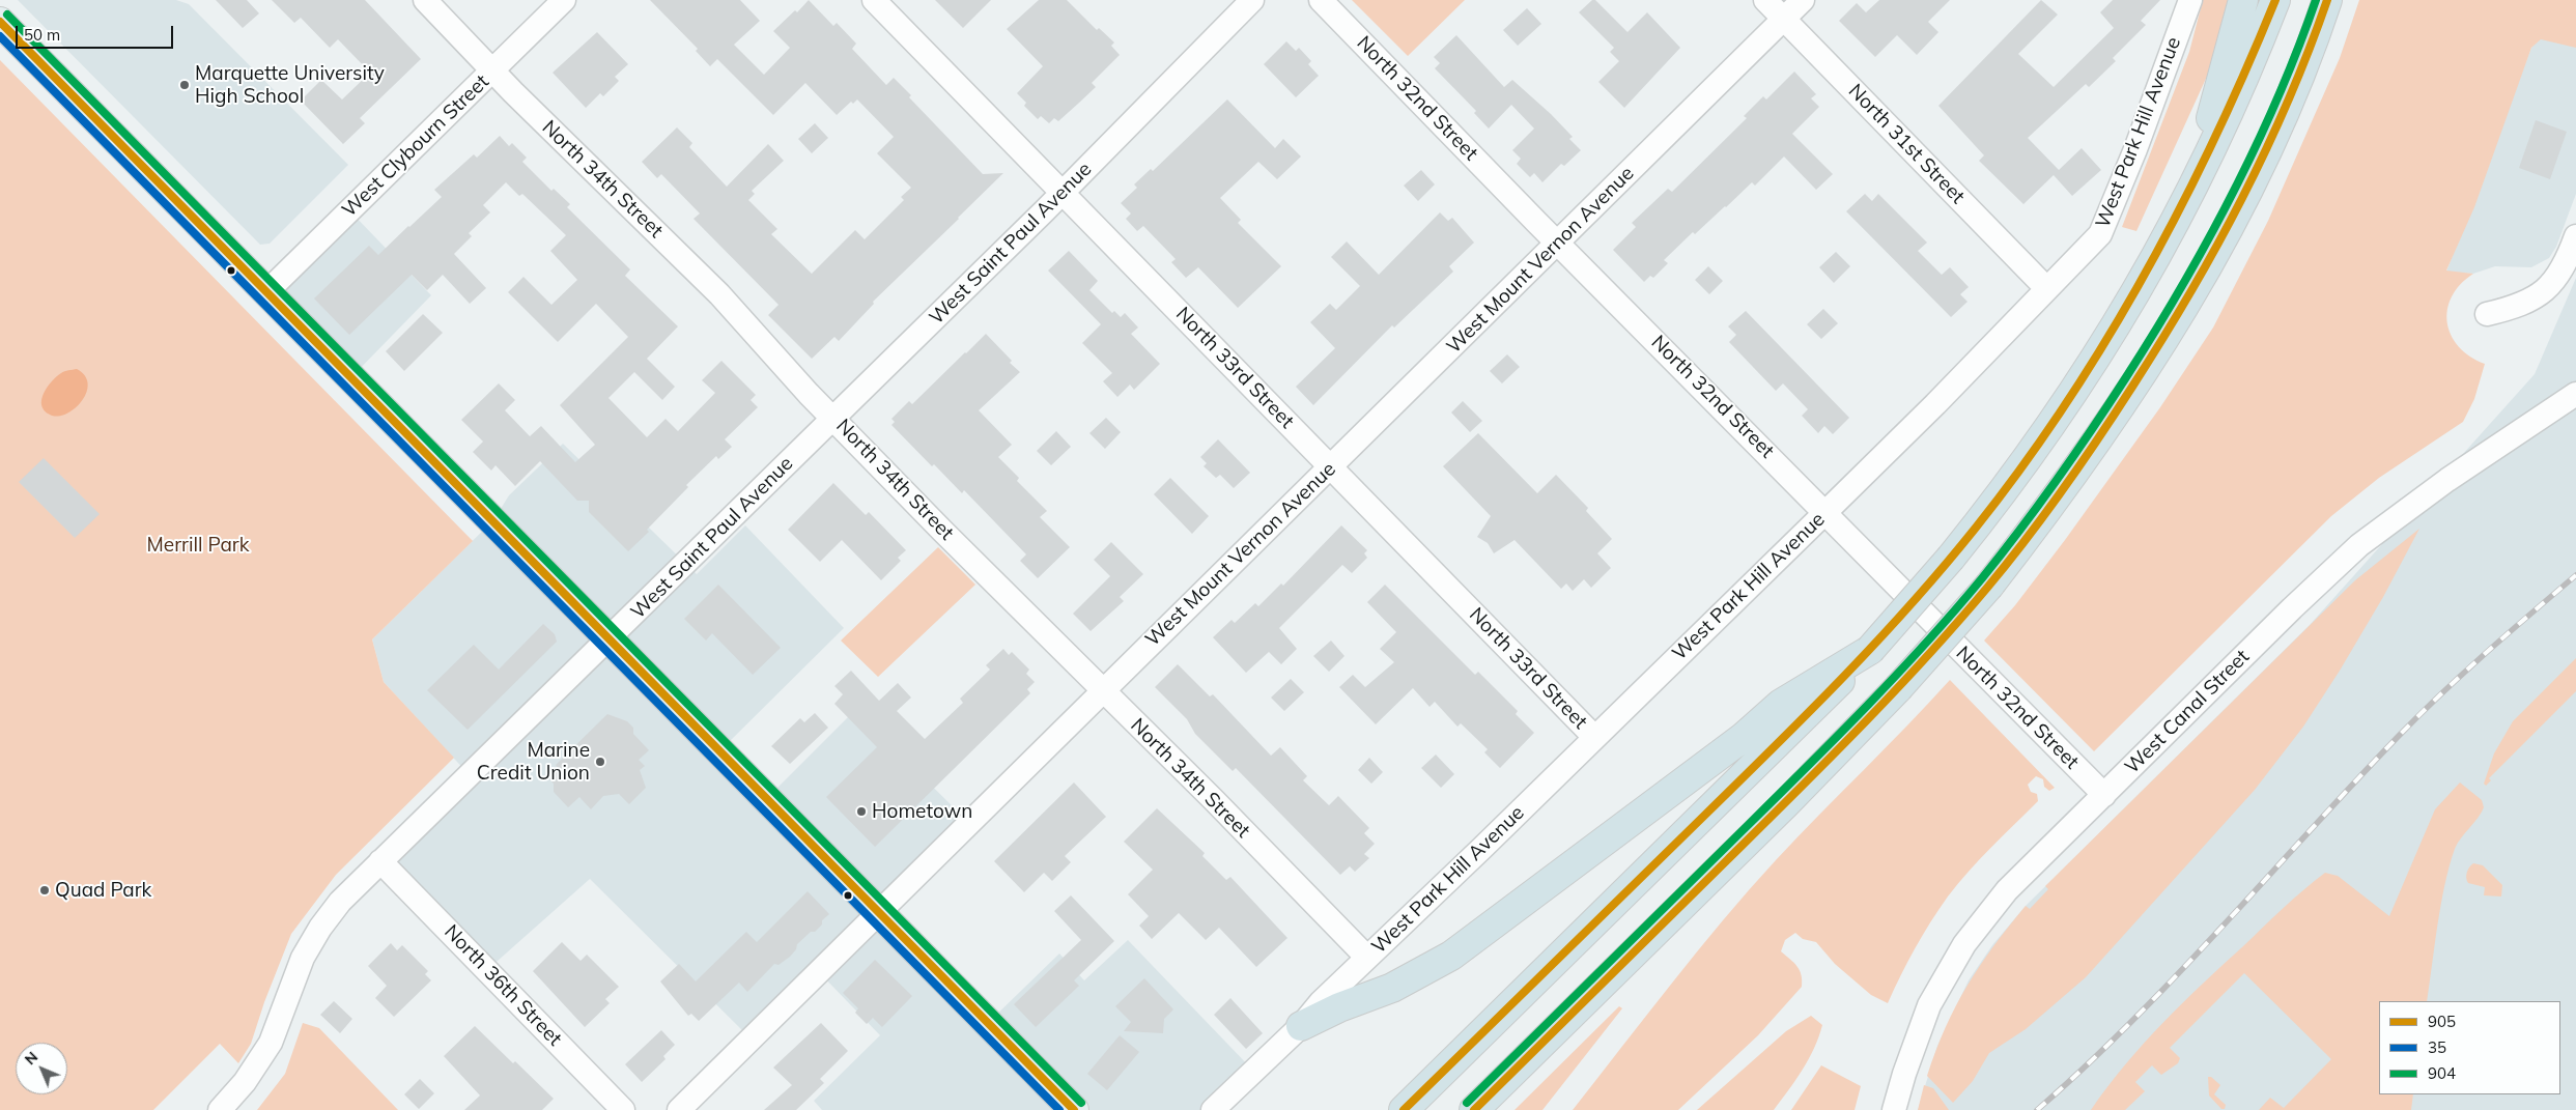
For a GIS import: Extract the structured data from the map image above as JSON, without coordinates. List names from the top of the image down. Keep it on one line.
{"streets":{"street":["North 32nd Street","West Park Hill Avenue","North 31st Street","West Clybourn Street","North 34th Street","West Saint Paul Avenue","West Mount Vernon Avenue","North 33rd Street","West Canal Street","North 36th Street"]},"crossings":[["North 32nd Street","West Park Hill Avenue"],["North 32nd Street","West Mount Vernon Avenue"],["North 32nd Street","West Canal Street"],["West Park Hill Avenue","North 31st Street"],["West Park Hill Avenue","North 34th Street"],["West Park Hill Avenue","North 33rd Street"],["North 31st Street","West Mount Vernon Avenue"],["West Clybourn Street","North 34th Street"],["North 34th Street","West Saint Paul Avenue"],["North 34th Street","West Mount Vernon Avenue"],["West Saint Paul Avenue","North 33rd Street"],["West Saint Paul Avenue","North 36th Street"],["West Mount Vernon Avenue","North 33rd Street"]],"parks":["Merrill Park"],"places":["Marquette University High School","Marine Credit Union","Hometown","Quad Park"],"lines":["transit line 905","transit line 904","transit line 35"],"legend":["905","35","904"],"scale_bar":"50 m","north":"top left"}
